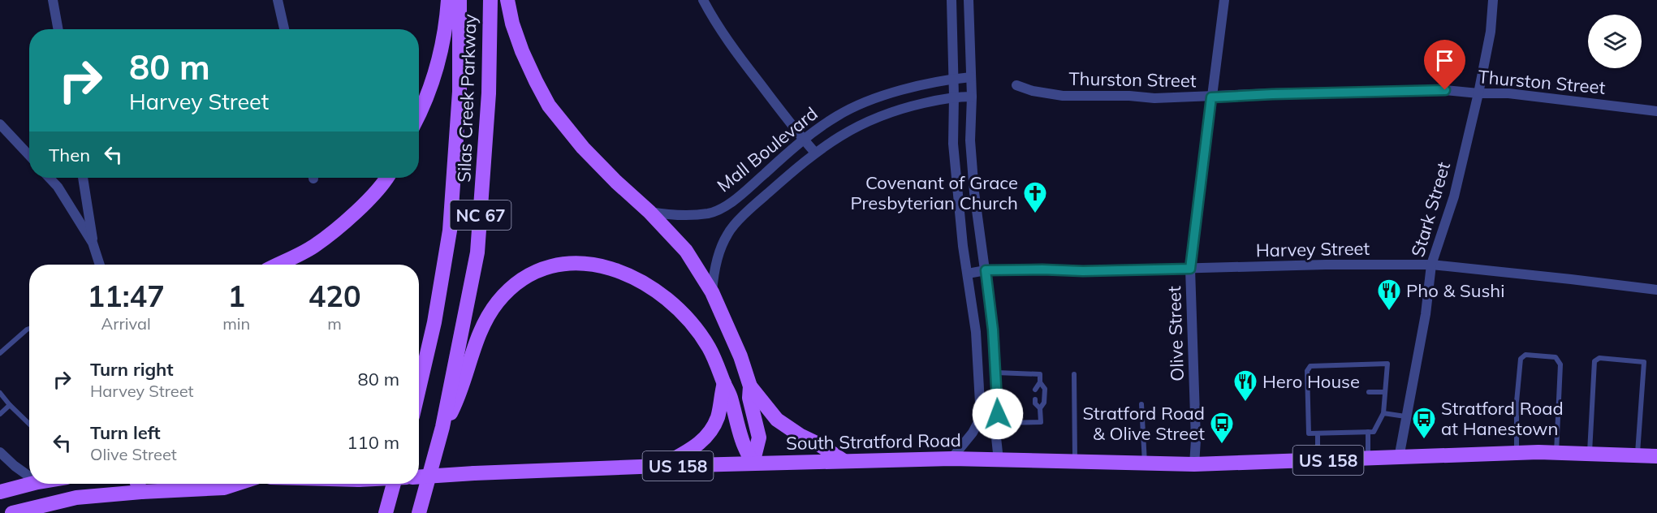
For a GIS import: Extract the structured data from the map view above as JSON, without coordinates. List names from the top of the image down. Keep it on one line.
{"streets":{"main road":["Silas Creek Parkway","NC 67","South Stratford Road","US 158"],"street":["Thurston Street","Mall Boulevard","Stark Street","Harvey Street","Olive Street"]},"crossings":[["Thurston Street","Stark Street"],["Thurston Street","Olive Street"],["Stark Street","Harvey Street"],["Stark Street","South Stratford Road"],["Harvey Street","Olive Street"],["Olive Street","South Stratford Road"]],"places":{"church":["Covenant of Grace Presbyterian Church"],"restaurant":["Pho & Sushi","Hero House"],"bus stop":["Stratford Road at Hanestown","Stratford Road & Olive Street"]},"page":{"turn":["80 m","Harvey Street"],"then":"Then","eta":["11:47","Arrival","1","min","420","m"],"list":[{"name":"Turn right","note":"Harvey Street","value":"80 m"},{"name":"Turn left","note":"Olive Street","value":"110 m"}]}}
